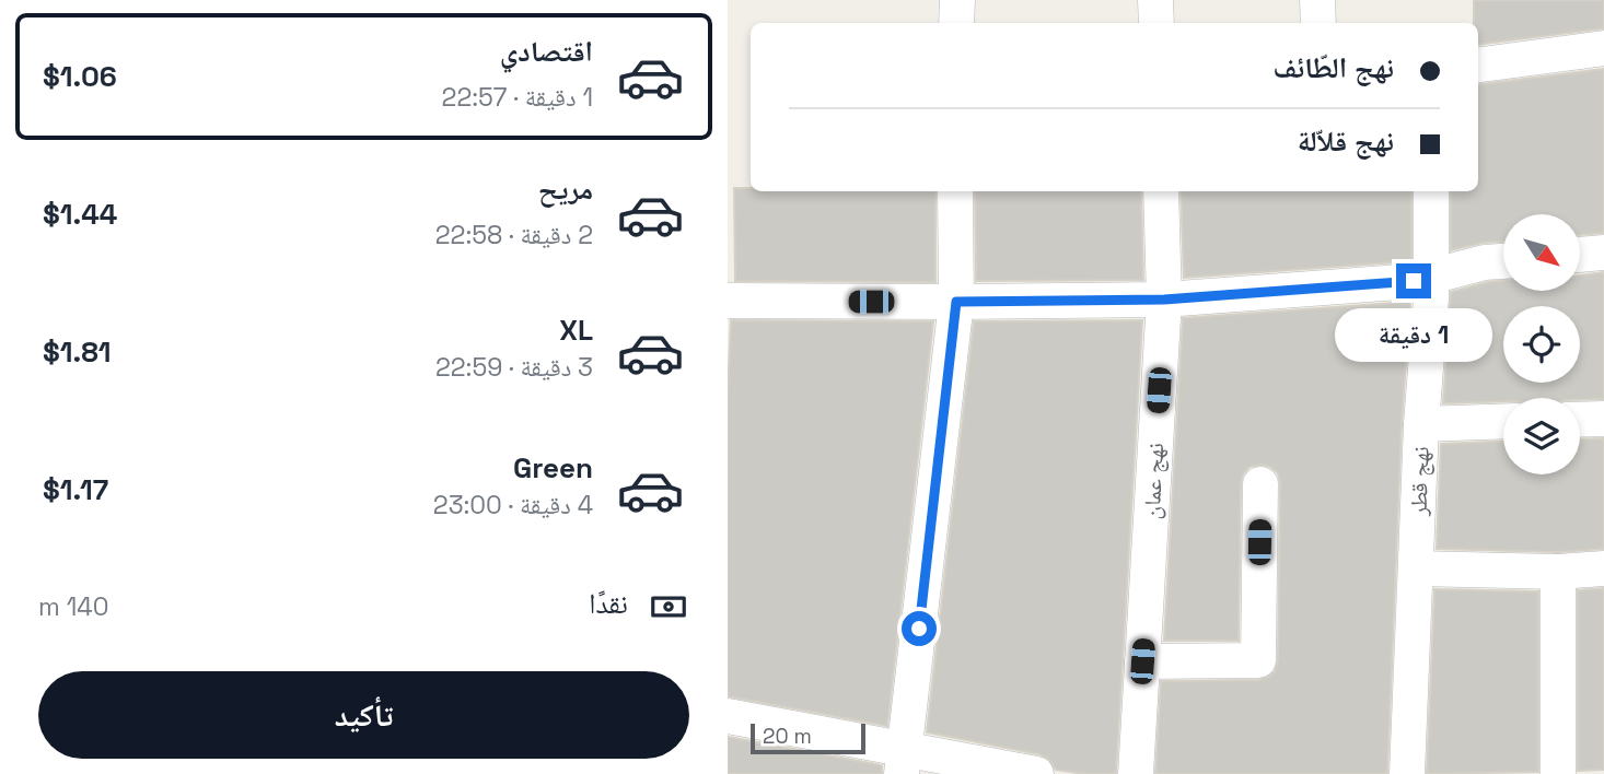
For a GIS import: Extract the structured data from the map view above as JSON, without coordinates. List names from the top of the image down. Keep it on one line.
{"streets":{"street":["نهج عمان","نهج قطر"]},"scale_bar":"20 m","north":"bottom right","page":{"list":[{"name":"اقتصادي","note":"1 دقيقة · 22:57","value":"$1.06"},{"name":"مريح","note":"2 دقيقة · 22:58","value":"$1.44"},{"name":"XL","note":"3 دقيقة · 22:59","value":"$1.81"},{"name":"Green","note":"4 دقيقة · 23:00","value":"$1.17"}],"banner":["نهج الطّائف","نهج قلاّلة"],"bubble":"1 دقيقة","pay":["نقدًا","140 m"],"buttons":"تأكيد","scale":"20 m"}}
